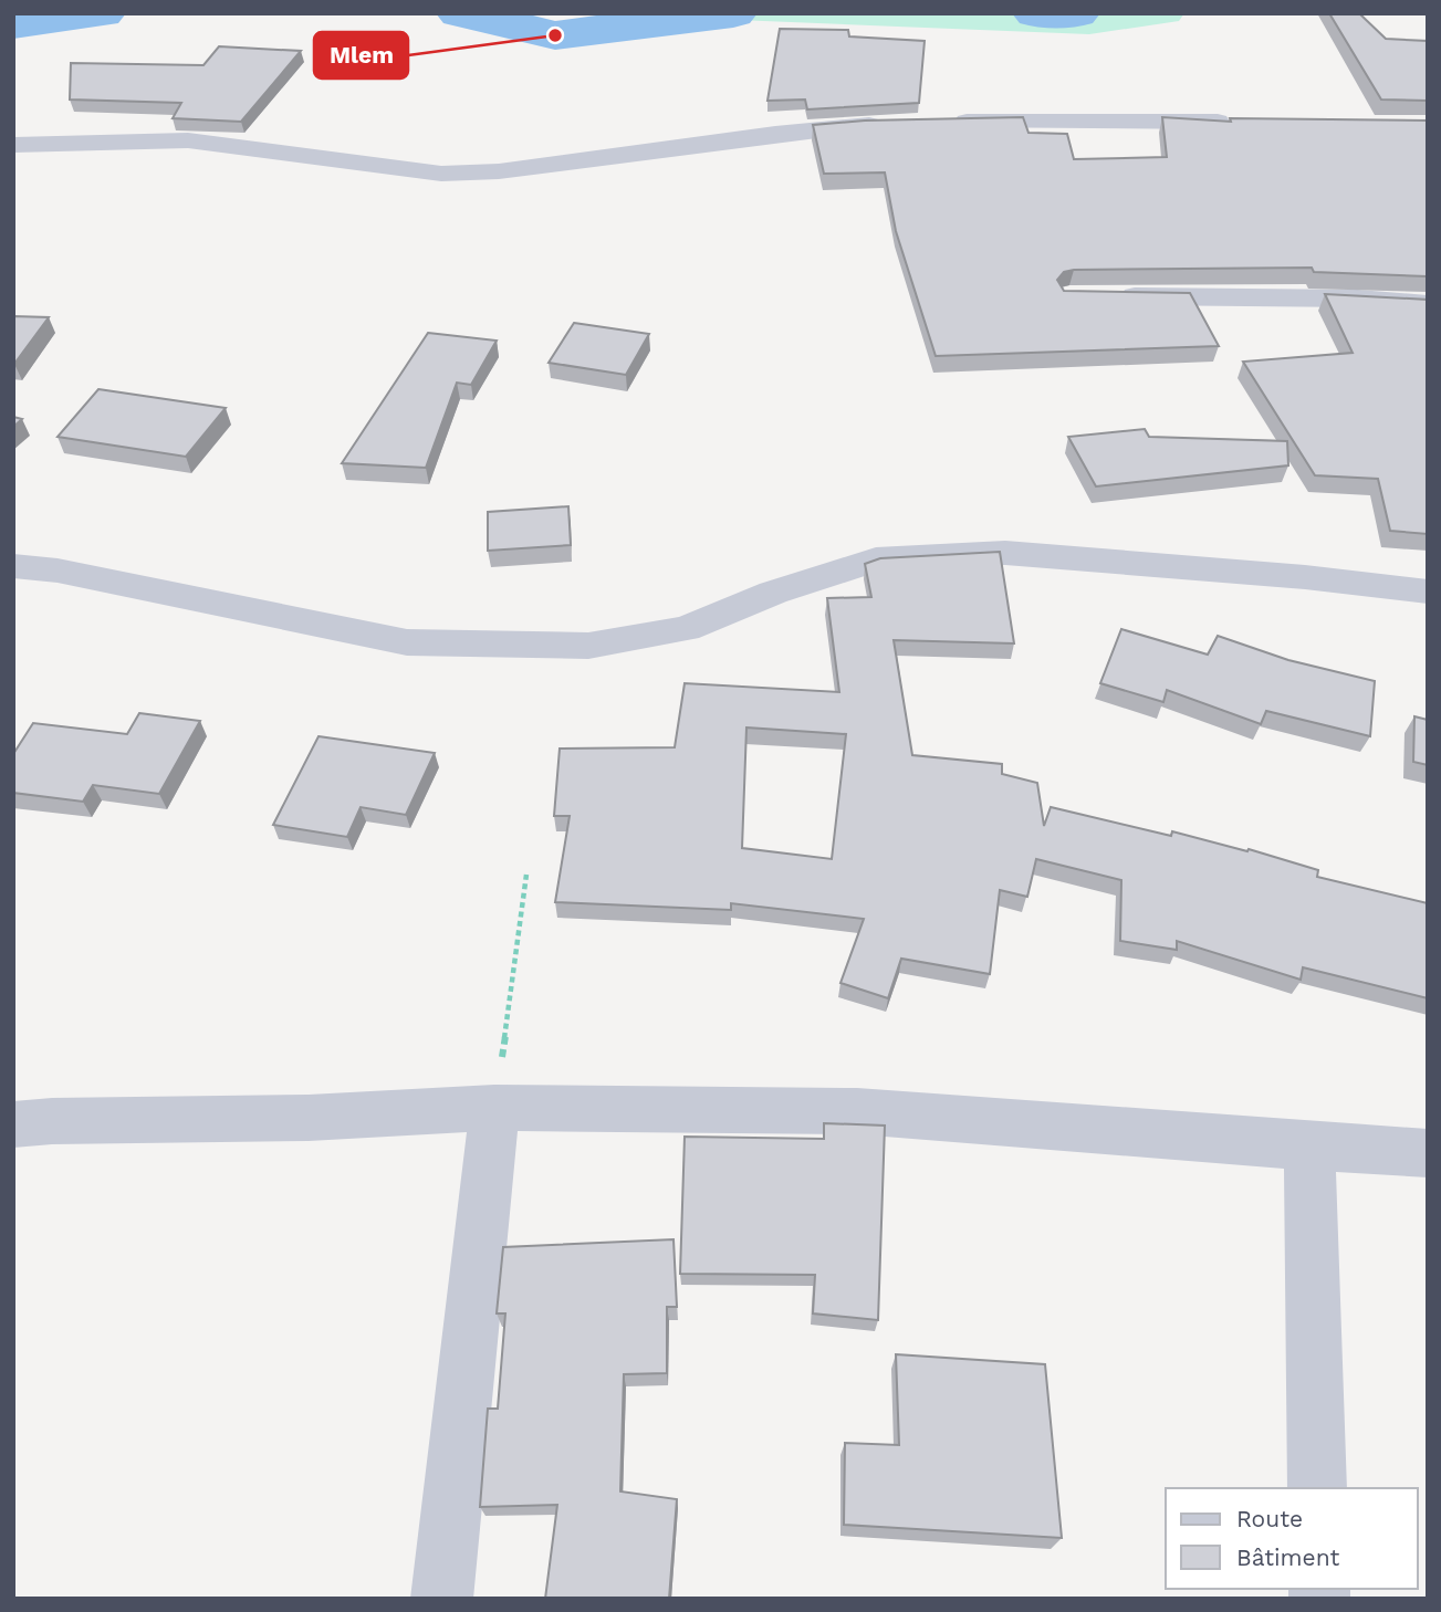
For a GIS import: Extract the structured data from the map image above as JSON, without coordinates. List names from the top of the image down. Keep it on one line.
{"places":["Mlem"],"legend":["Route","Bâtiment"]}
